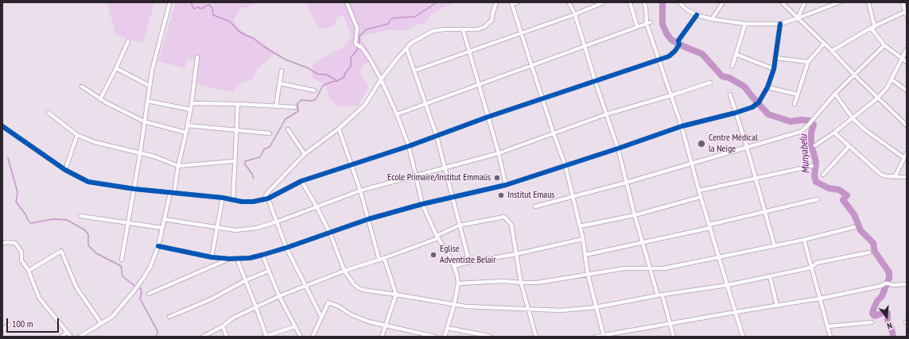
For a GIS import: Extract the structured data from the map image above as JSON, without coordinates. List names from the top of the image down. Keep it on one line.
{"water":["Munyabelu"],"places":["Centre Médical la Neige","Ecole Primaire/Institut Emmaüs","Institut Emaus","Eglise Adventiste Belair"],"scale_bar":"100 m","north":"bottom"}
